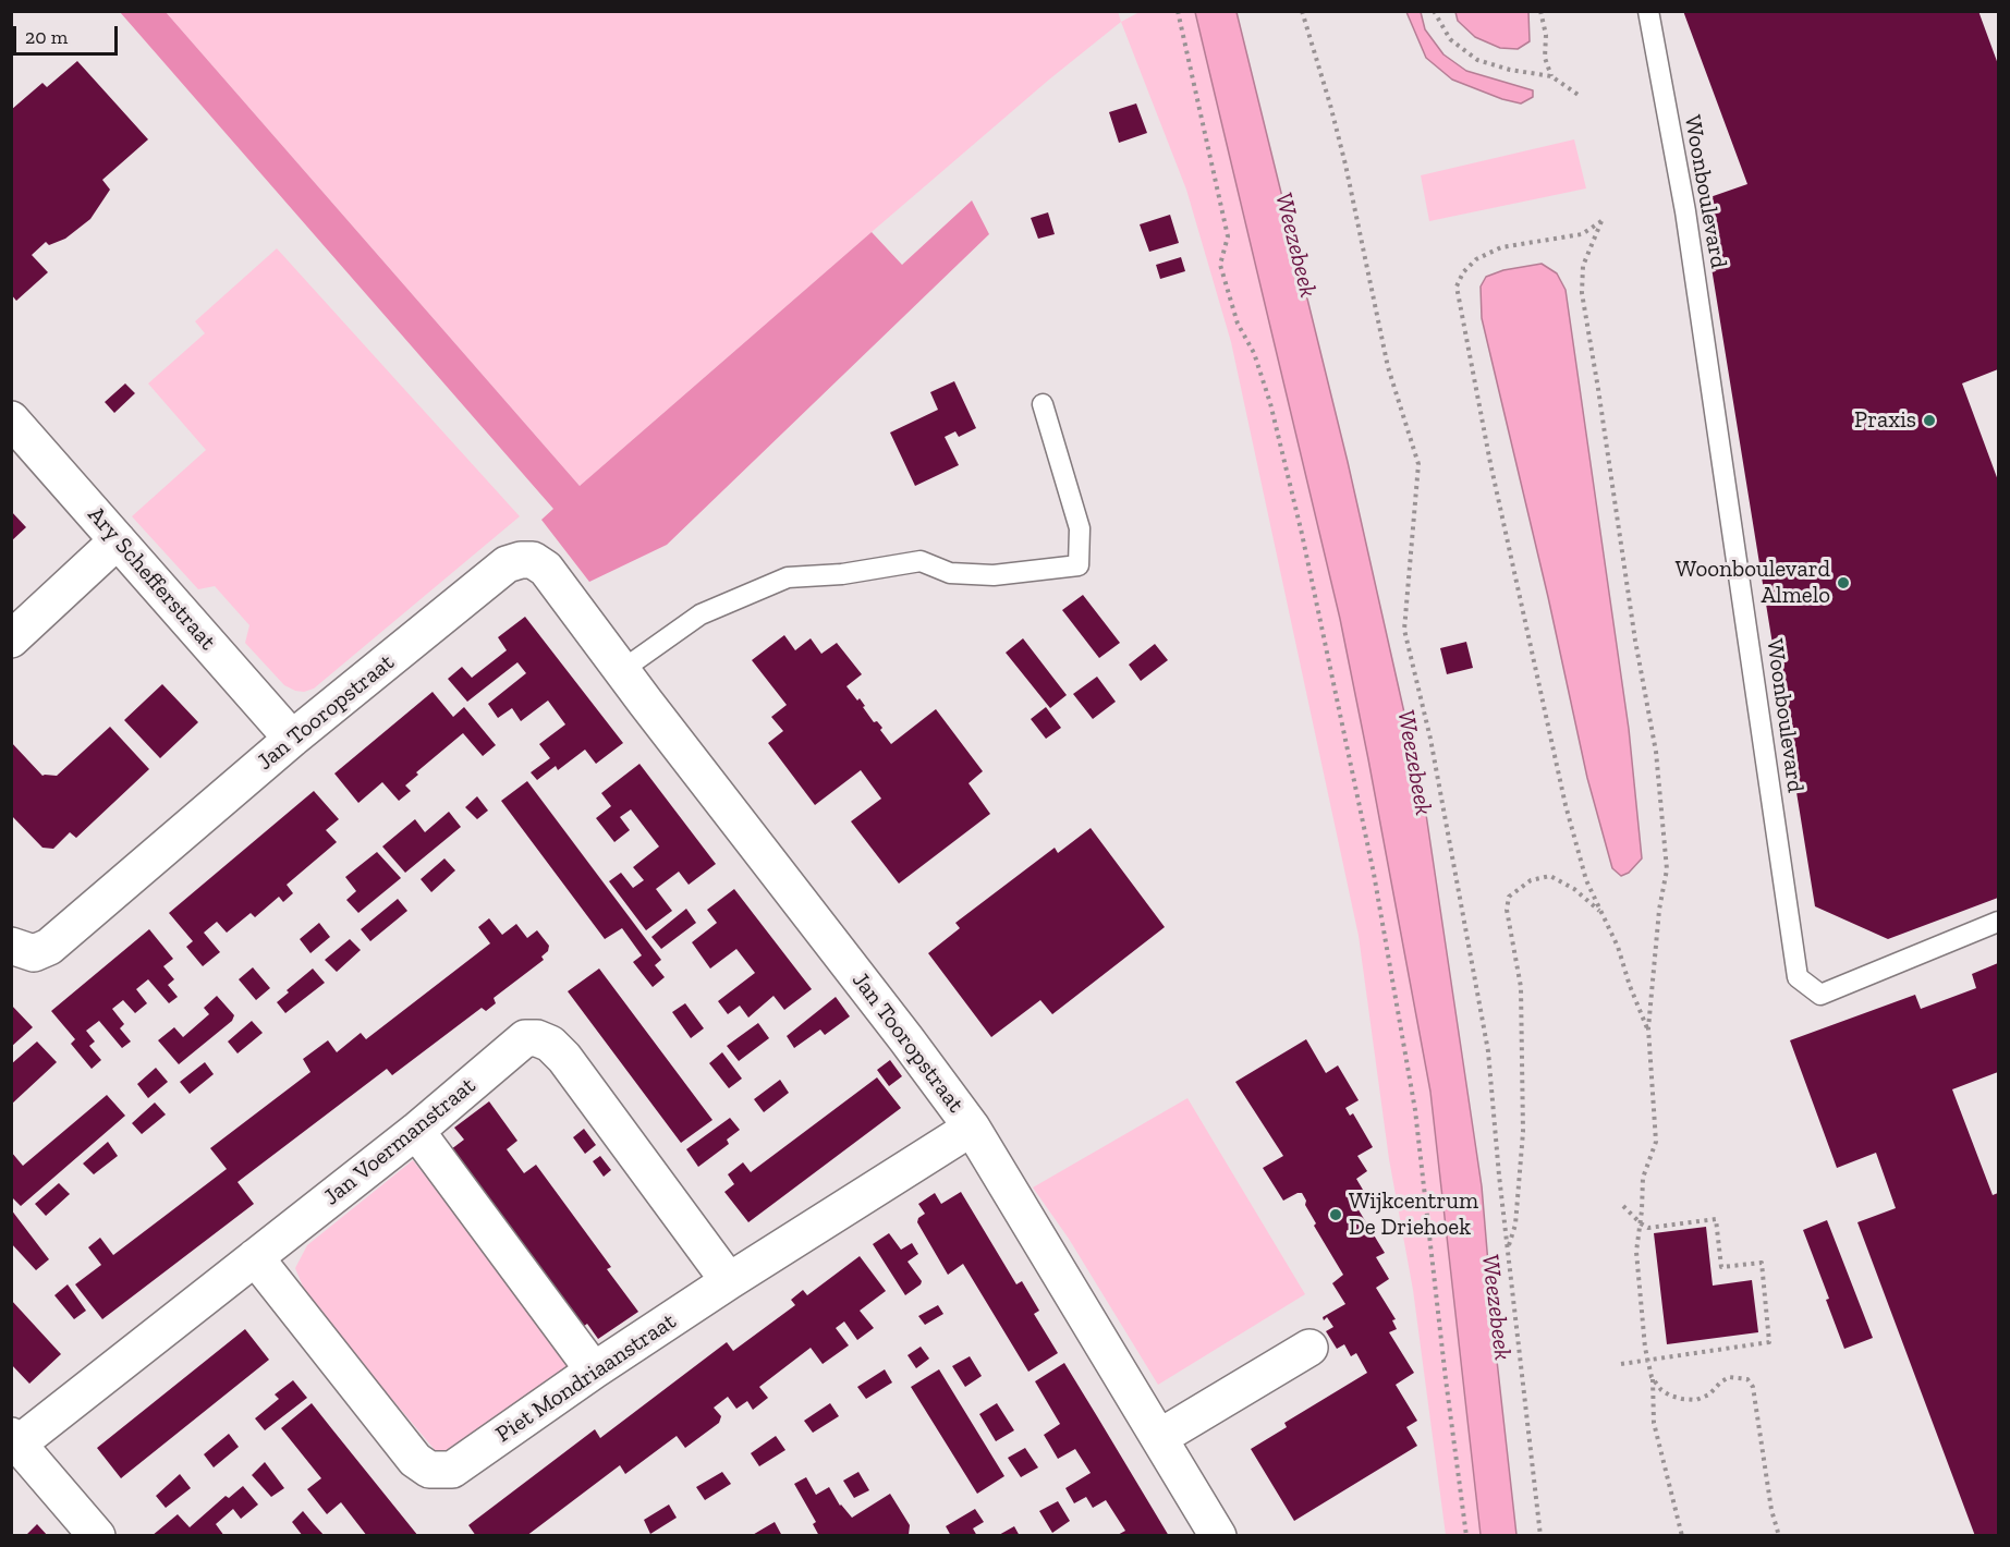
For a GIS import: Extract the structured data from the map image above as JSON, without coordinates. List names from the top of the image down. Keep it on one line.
{"streets":{"street":["Ary Schefferstraat","Jan Tooropstraat","Jan Voermanstraat","Piet Mondriaanstraat"],"lane":["Woonboulevard"]},"crossings":[["Ary Schefferstraat","Jan Tooropstraat"],["Jan Tooropstraat","Piet Mondriaanstraat"],["Jan Voermanstraat","Piet Mondriaanstraat"]],"water":["Weezebeek"],"places":["Praxis","Woonboulevard Almelo","Wijkcentrum De Driehoek"],"scale_bar":"20 m"}
